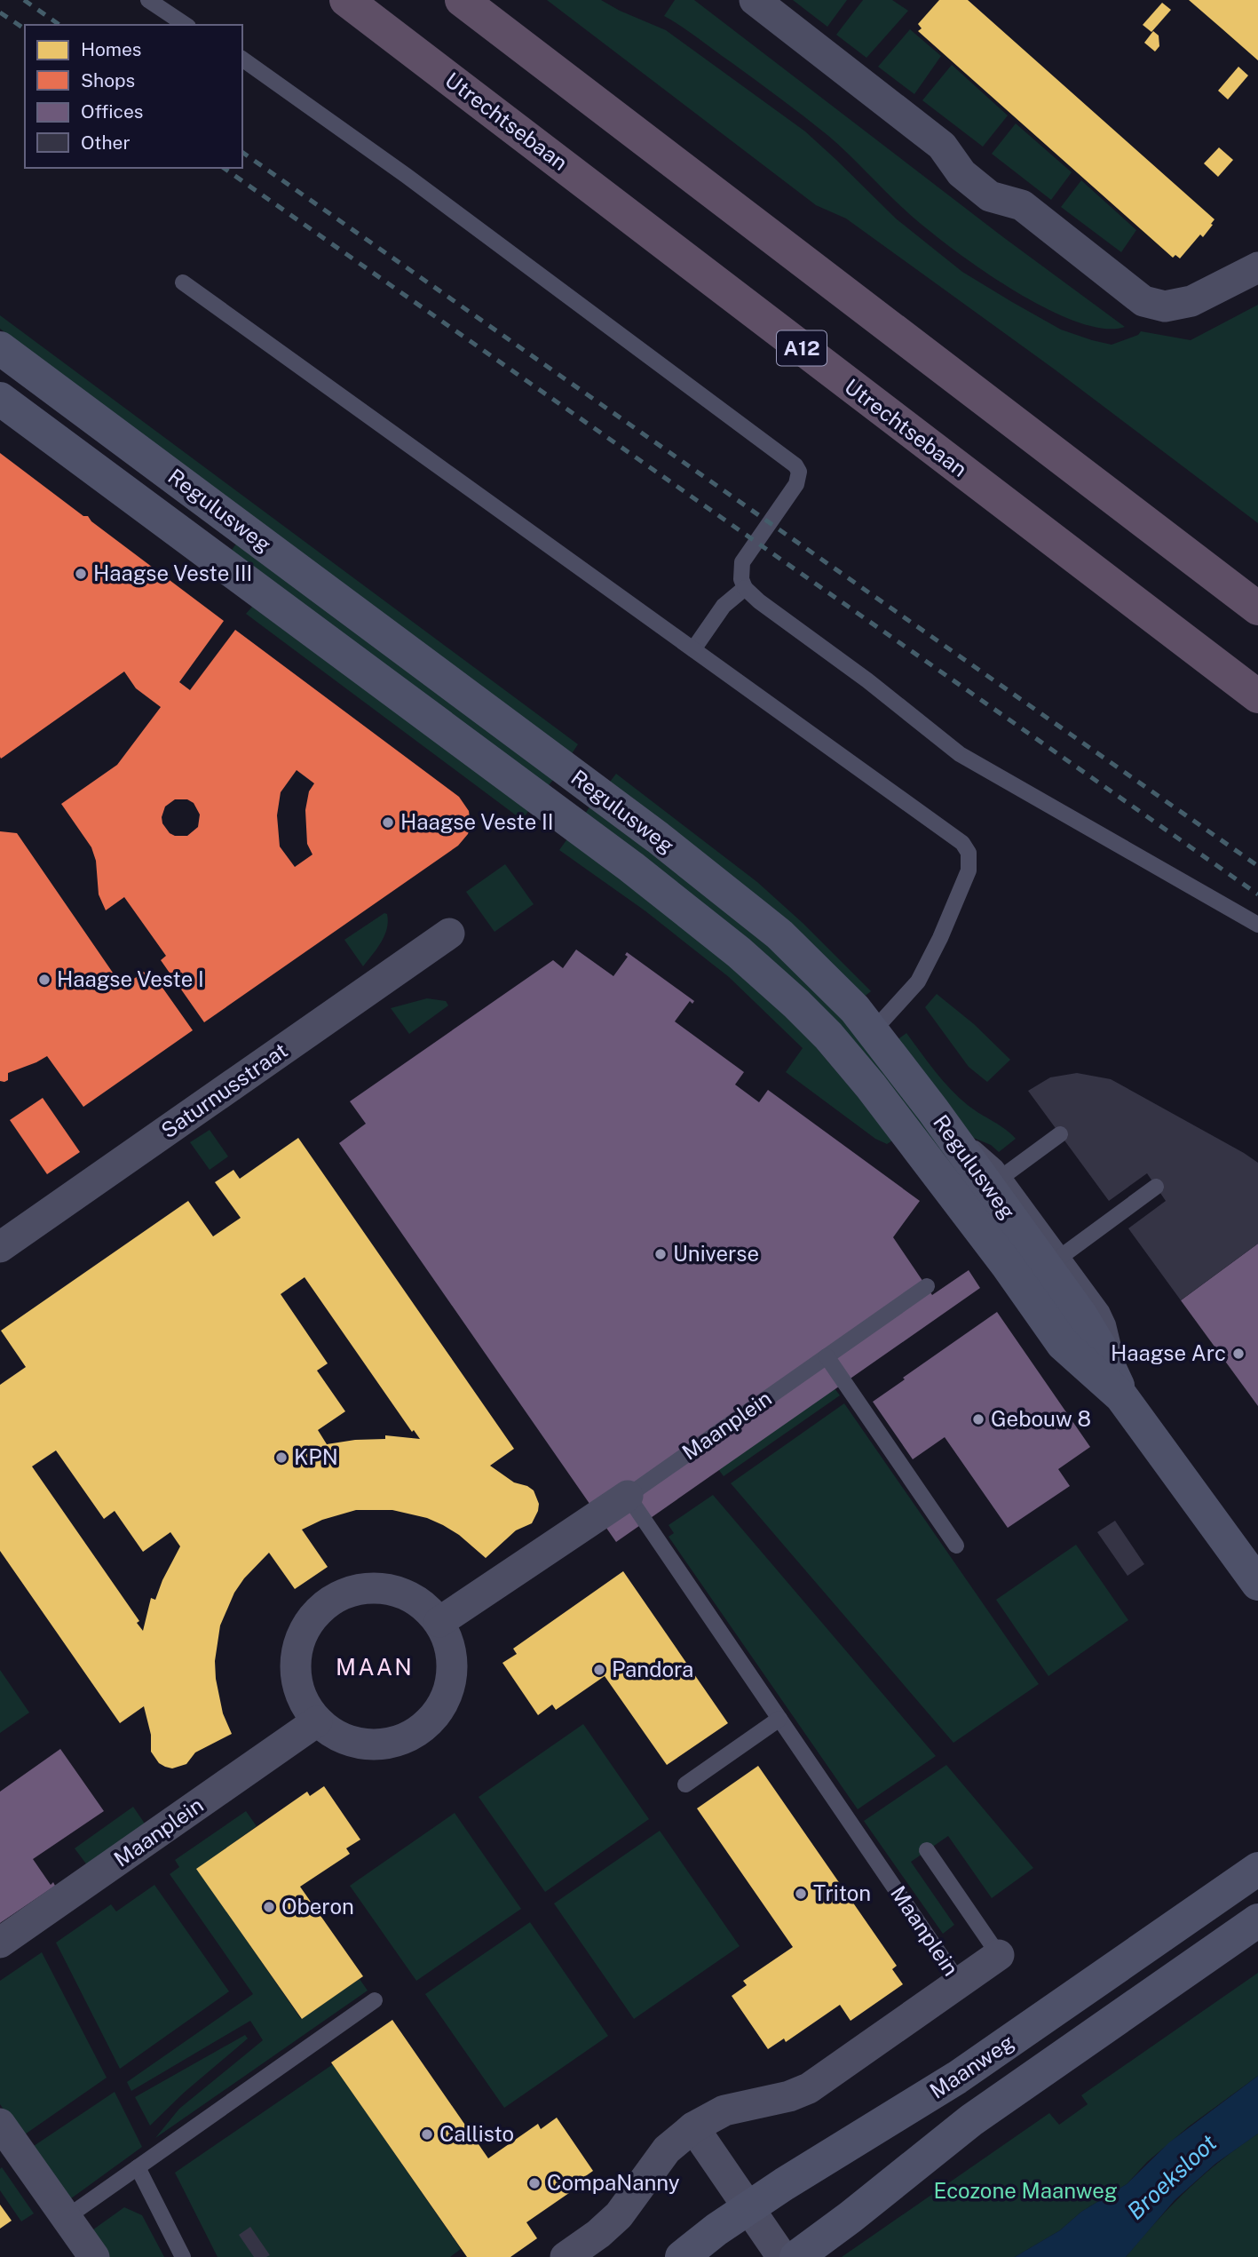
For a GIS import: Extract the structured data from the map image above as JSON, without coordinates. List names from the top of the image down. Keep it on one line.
{"streets":{"highway":["Utrechtsebaan","A12"],"main road":["Regulusweg","Maanweg"],"street":["Saturnusstraat","Maanplein"]},"districts":["MAAN"],"water":["Broeksloot"],"parks":["Ecozone Maanweg"],"places":["Haagse Veste III","Haagse Veste II","Haagse Veste I","Universe","Haagse Arc","Gebouw 8","KPN","Pandora","Triton","Oberon","Callisto","CompaNanny"],"legend":["Homes","Shops","Offices","Other"]}
